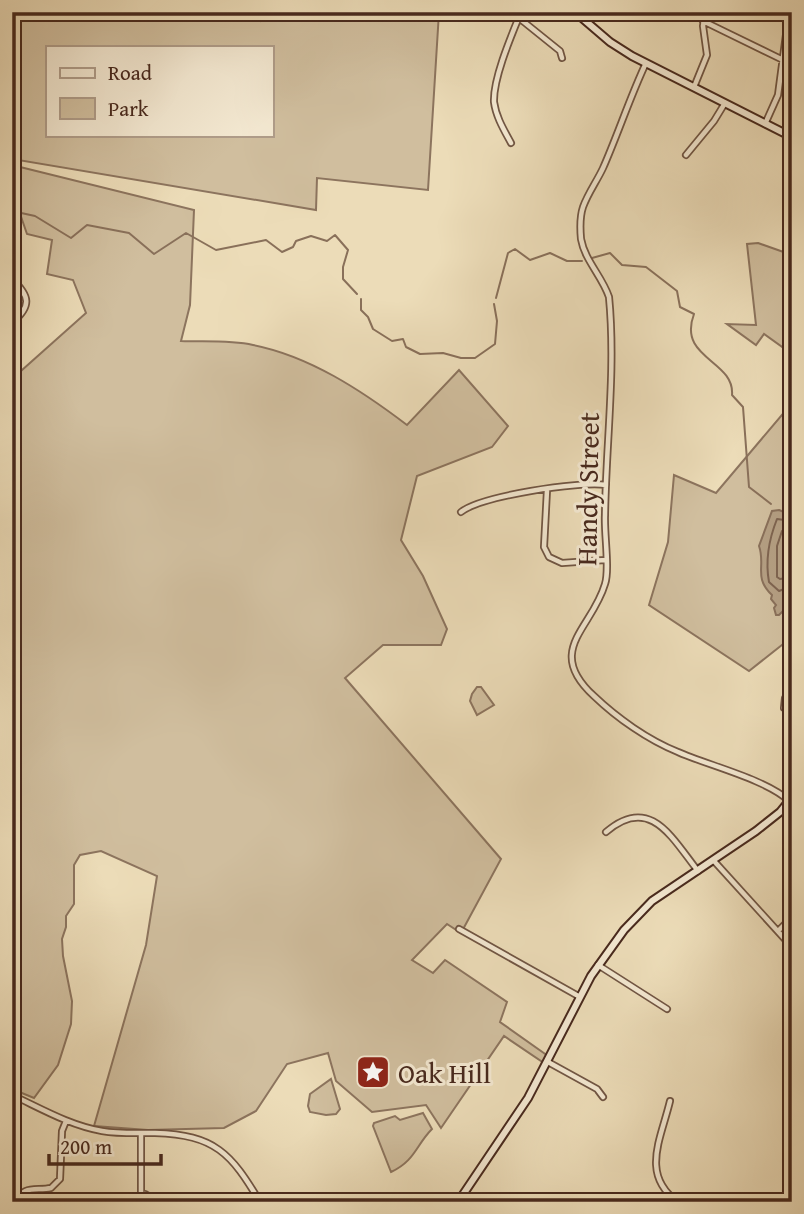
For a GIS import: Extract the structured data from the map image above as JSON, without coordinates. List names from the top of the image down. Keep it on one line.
{"streets":{"street":["Handy Street"]},"places":{"place":["Oak Hill"]},"legend":["Road","Park"],"scale_bar":"200 m"}
